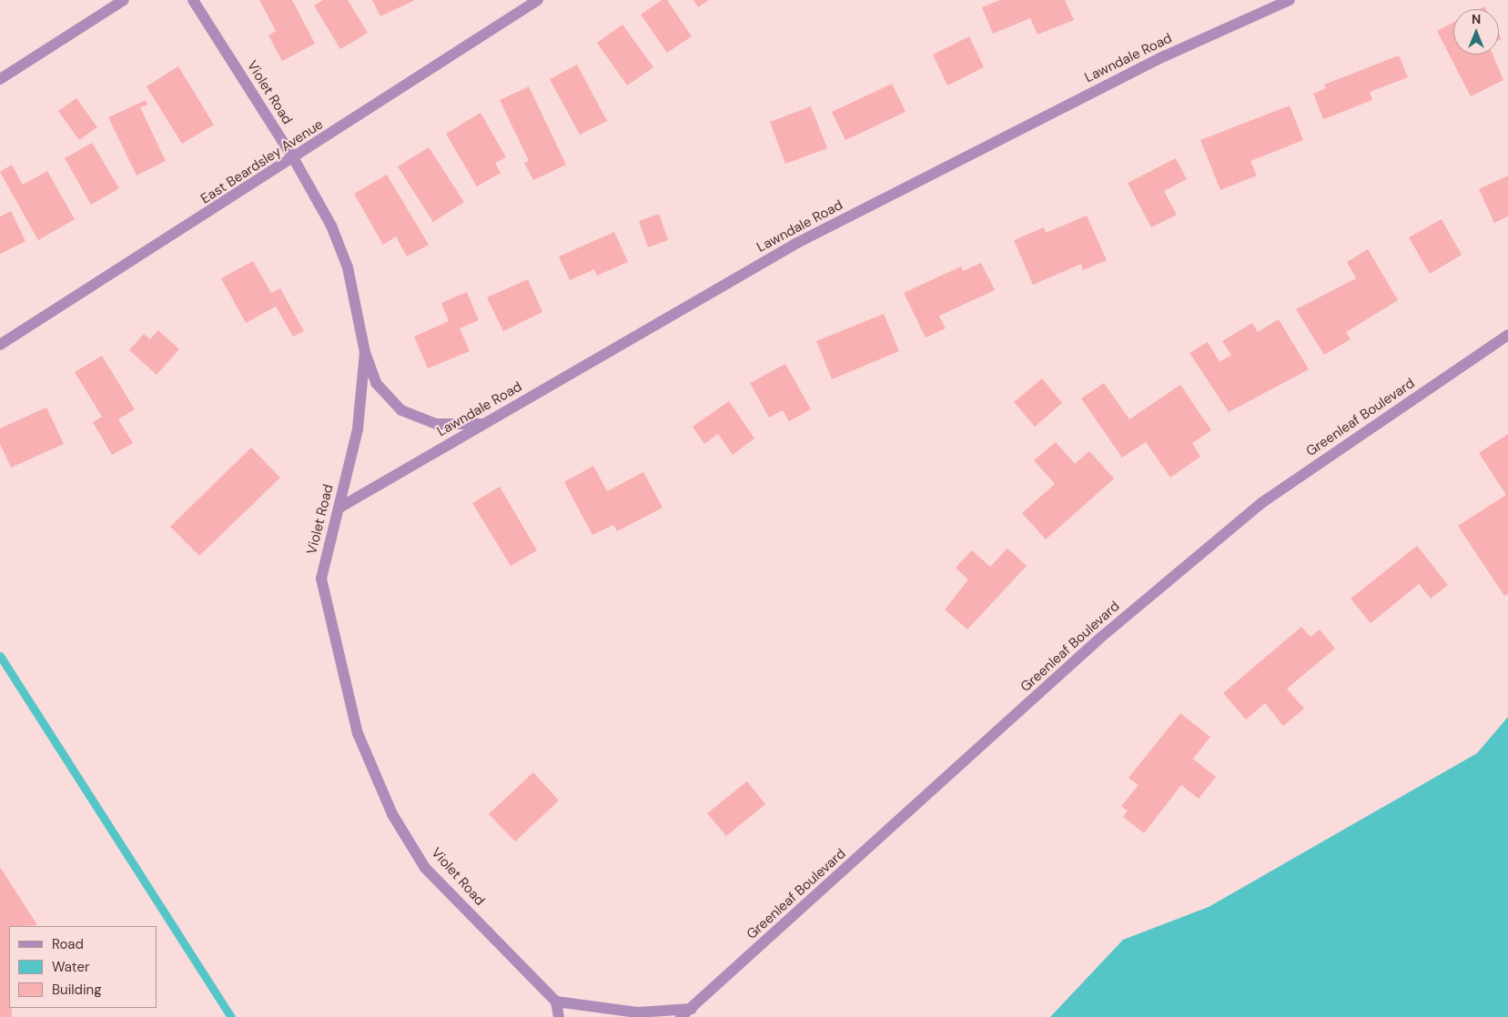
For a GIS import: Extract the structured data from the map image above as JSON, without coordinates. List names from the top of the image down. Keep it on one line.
{"streets":{"street":["Lawndale Road","Violet Road","East Beardsley Avenue","Greenleaf Boulevard"]},"crossings":[["Lawndale Road","Violet Road"],["Violet Road","East Beardsley Avenue"]],"legend":["Road","Water","Building"],"north":"top"}
